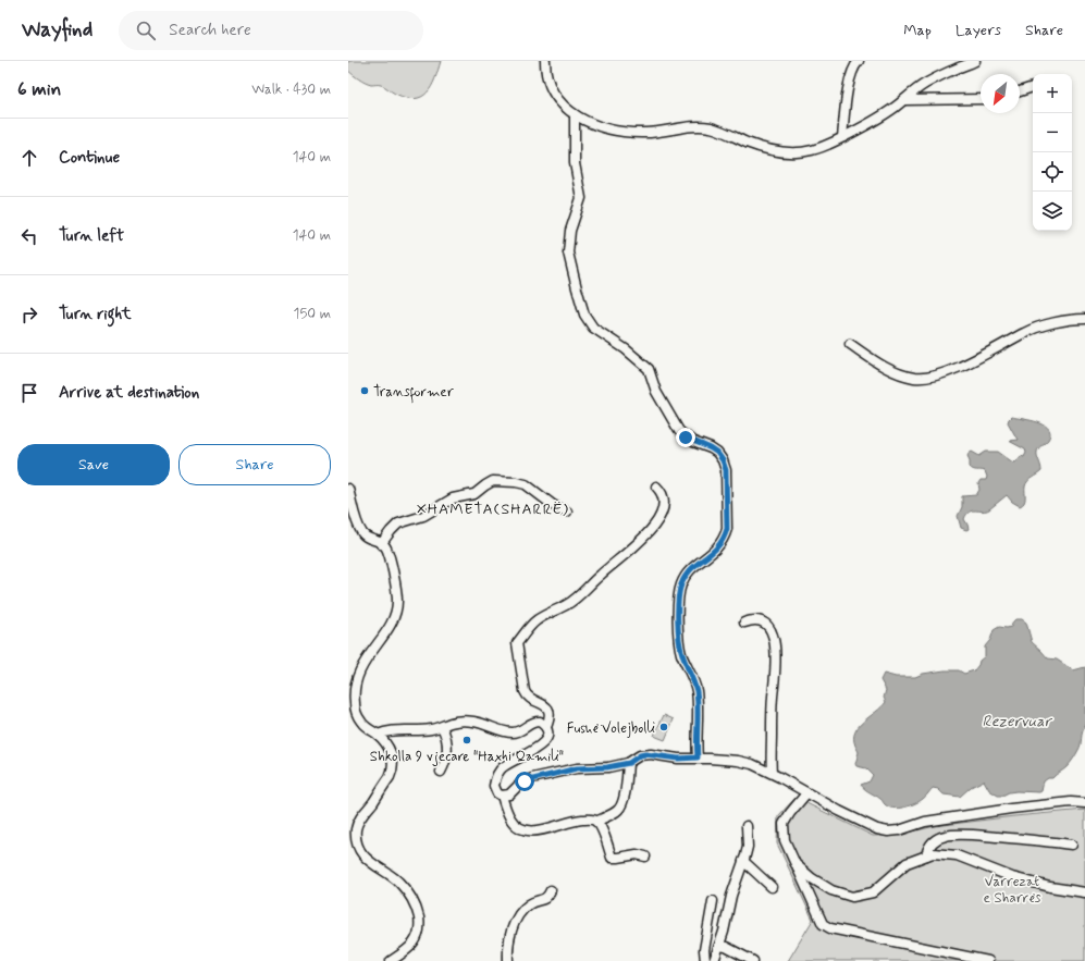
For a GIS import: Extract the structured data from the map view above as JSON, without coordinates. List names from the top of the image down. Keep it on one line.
{"districts":["XHAMETA(SHARRË)"],"water":["Rezervuar"],"parks":["Varrezat e Sharrës"],"places":["Transformer","Fushë Volejbolli","Shkolla 9 vjecare \"Haxhi Qamili\""],"north":"bottom left","page":{"header":"Wayfind","search":"Search here","nav":["Map","Layers","Share"],"heading":["6 min","Walk · 430 m"],"map_buttons":["+","−"],"list":[["Continue","140 m"],["Turn left","140 m"],["Turn right","150 m"],"Arrive at destination"],"buttons":["Save","Share"]}}
